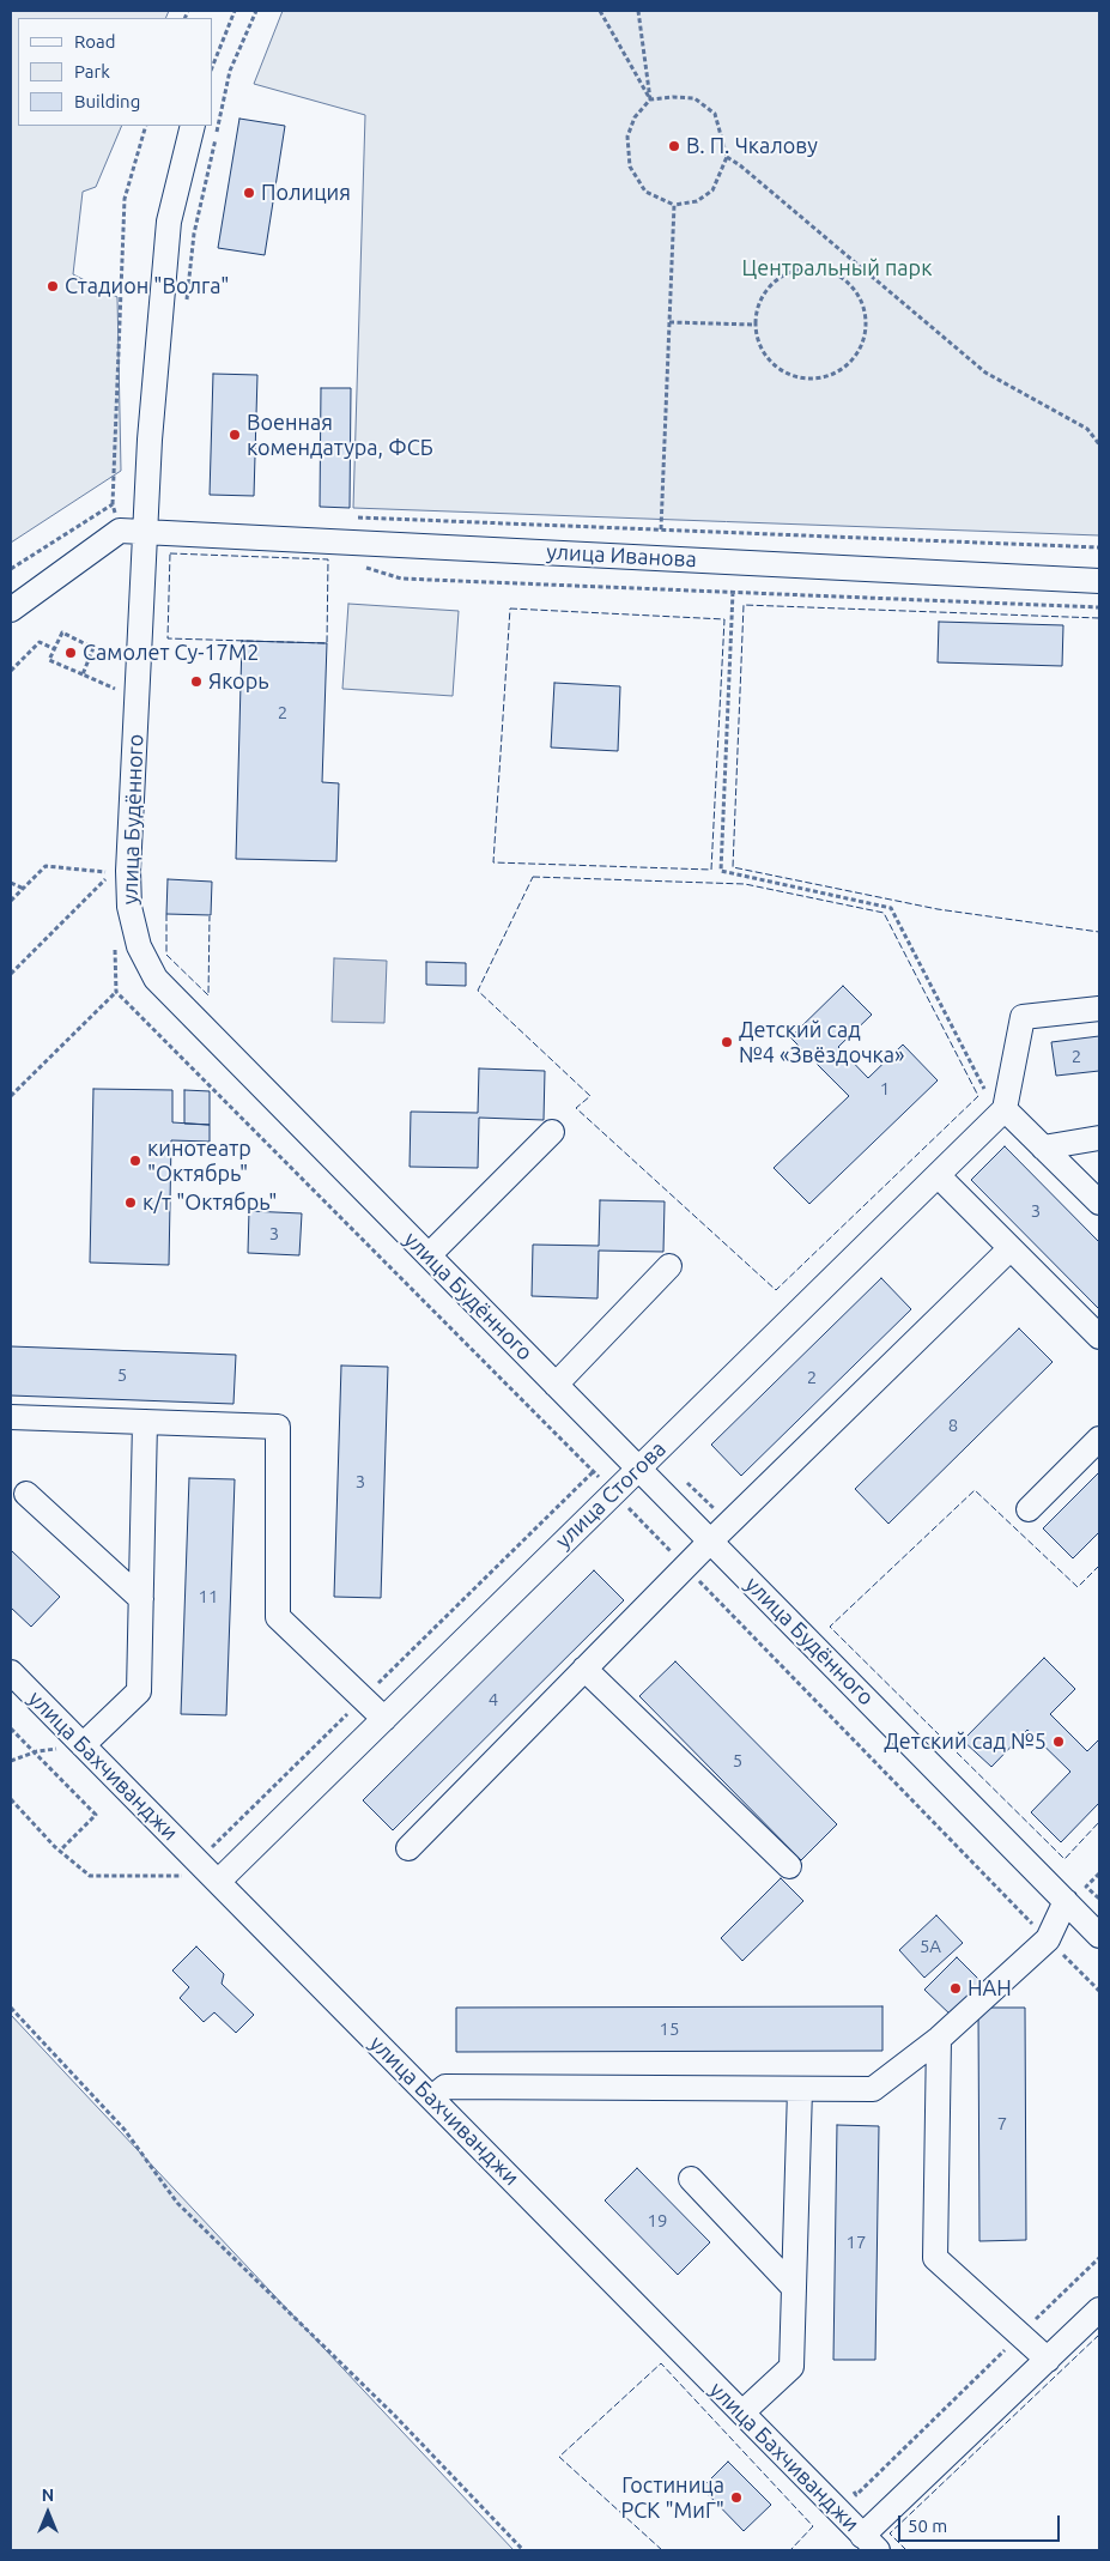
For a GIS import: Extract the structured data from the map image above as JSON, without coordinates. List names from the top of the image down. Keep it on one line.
{"streets":{"street":["улица Иванова","улица Будённого","улица Стогова","улица Бахчиванджи"]},"crossings":[["улица Иванова","улица Будённого"],["улица Будённого","улица Стогова"],["улица Стогова","улица Бахчиванджи"]],"parks":["Центральный парк"],"places":["В. П. Чкалову","Полиция","Стадион \"Волга\"","Военная комендатура, ФСБ","Самолет Су-17М2","Якорь","Детский сад №4 «Звёздочка»","кинотеатр \"Октябрь\"","к/т \"Октябрь\"","Детский сад №5","НАН","Гостиница РСК \"МиГ\""],"house_numbers":["2","2","1","3","3","5","2","8","3","11","4","5","5А","15","7","19","17"],"legend":["Road","Park","Building"],"scale_bar":"50 m","north":"top"}
